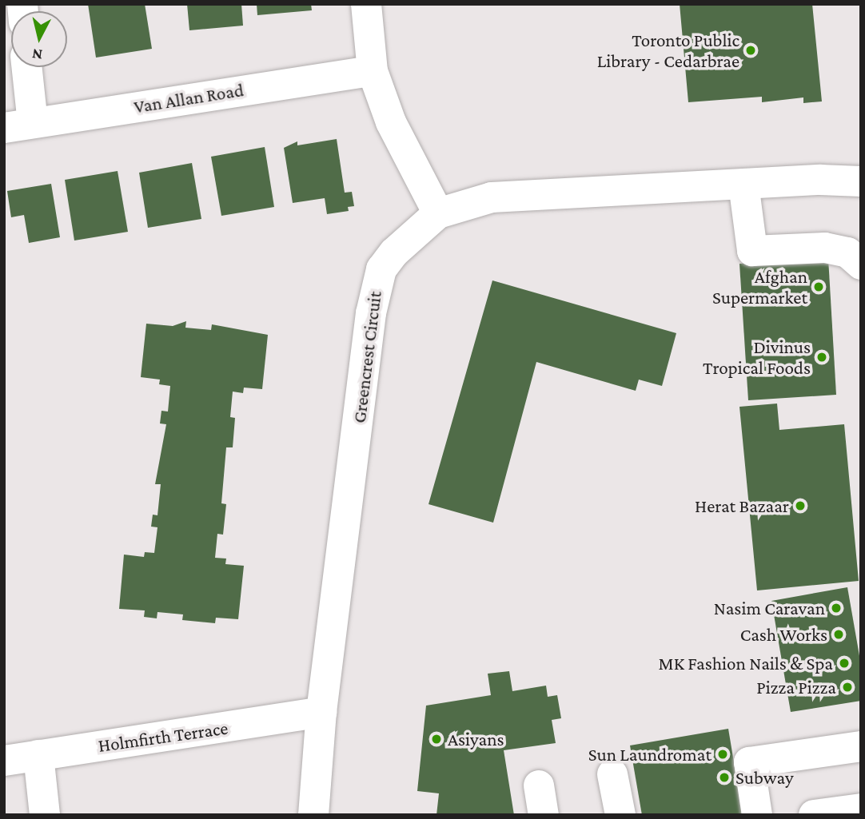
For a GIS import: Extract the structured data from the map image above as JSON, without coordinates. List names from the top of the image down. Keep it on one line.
{"streets":{"street":["Van Allan Road","Greencrest Circuit","Holmfirth Terrace"]},"crossings":[["Greencrest Circuit","Holmfirth Terrace"]],"places":["Toronto Public Library - Cedarbrae","Afghan Supermarket","Divinus Tropical Foods","Herat Bazaar","Nasim Caravan","Cash Works","MK Fashion Nails & Spa","Pizza Pizza","Asiyans","Sun Laundromat","Subway"],"north":"bottom"}
